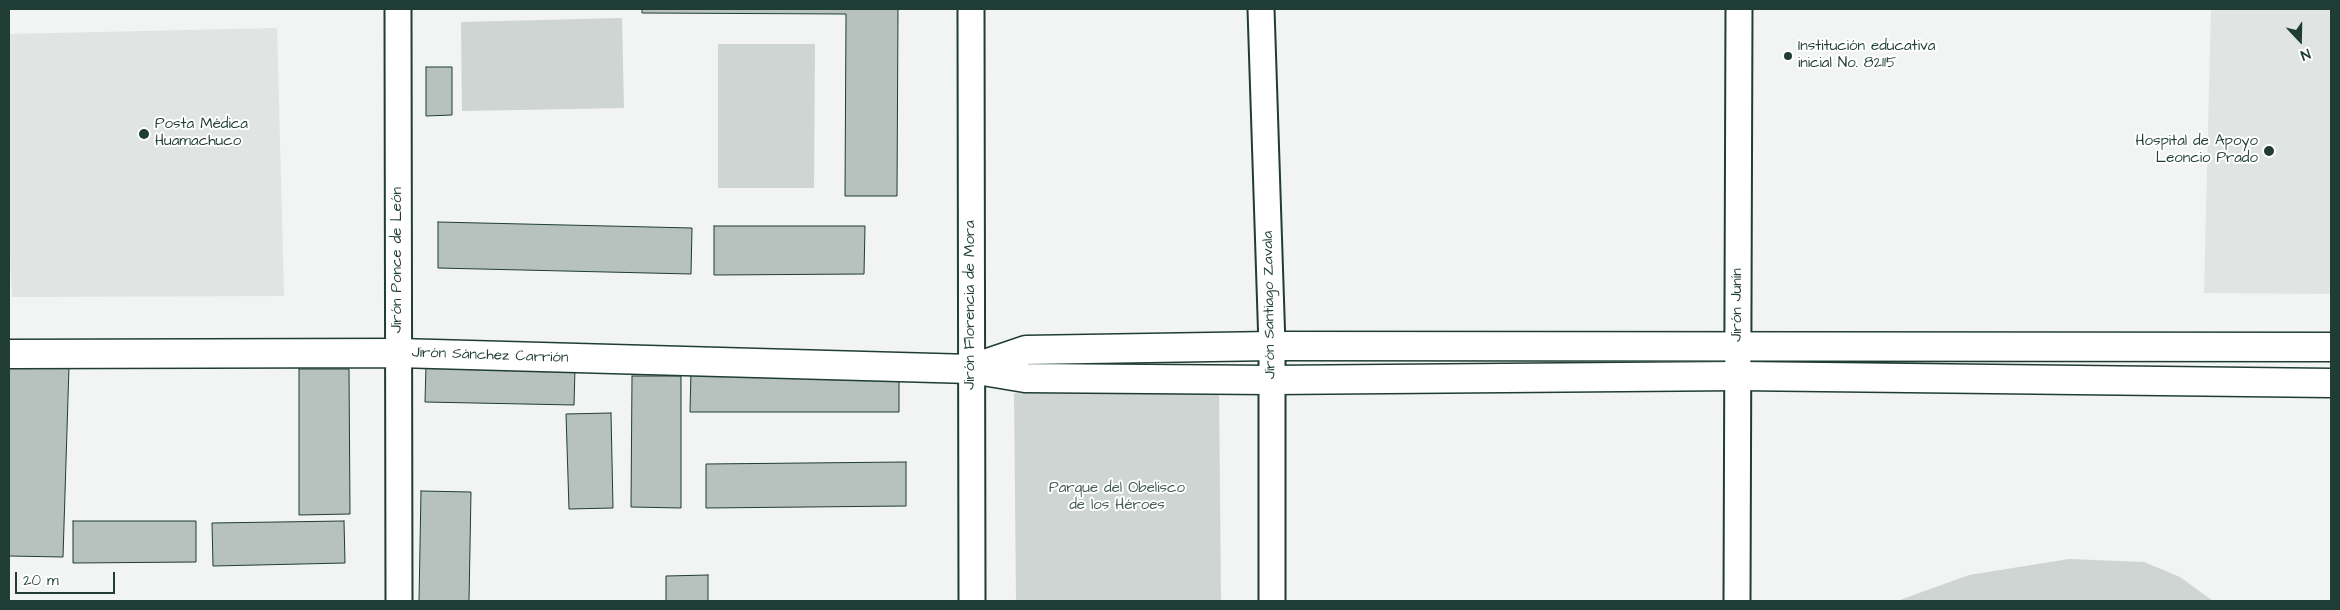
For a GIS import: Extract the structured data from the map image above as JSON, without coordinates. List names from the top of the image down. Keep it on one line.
{"streets":{"main road":["Jirón Sánchez Carrión"],"street":["Jirón Ponce de León","Jirón Florencia de Mora","Jirón Santiago Zavala","Jirón Junín"]},"crossings":[["Jirón Ponce de León","Jirón Sánchez Carrión"],["Jirón Florencia de Mora","Jirón Sánchez Carrión"]],"parks":["Parque del Obelisco de los Héroes"],"places":["Institución educativa inicial No. 82115","Posta Médica Huamachuco","Hospital de Apoyo Leoncio Prado"],"scale_bar":"20 m","north":"bottom"}
